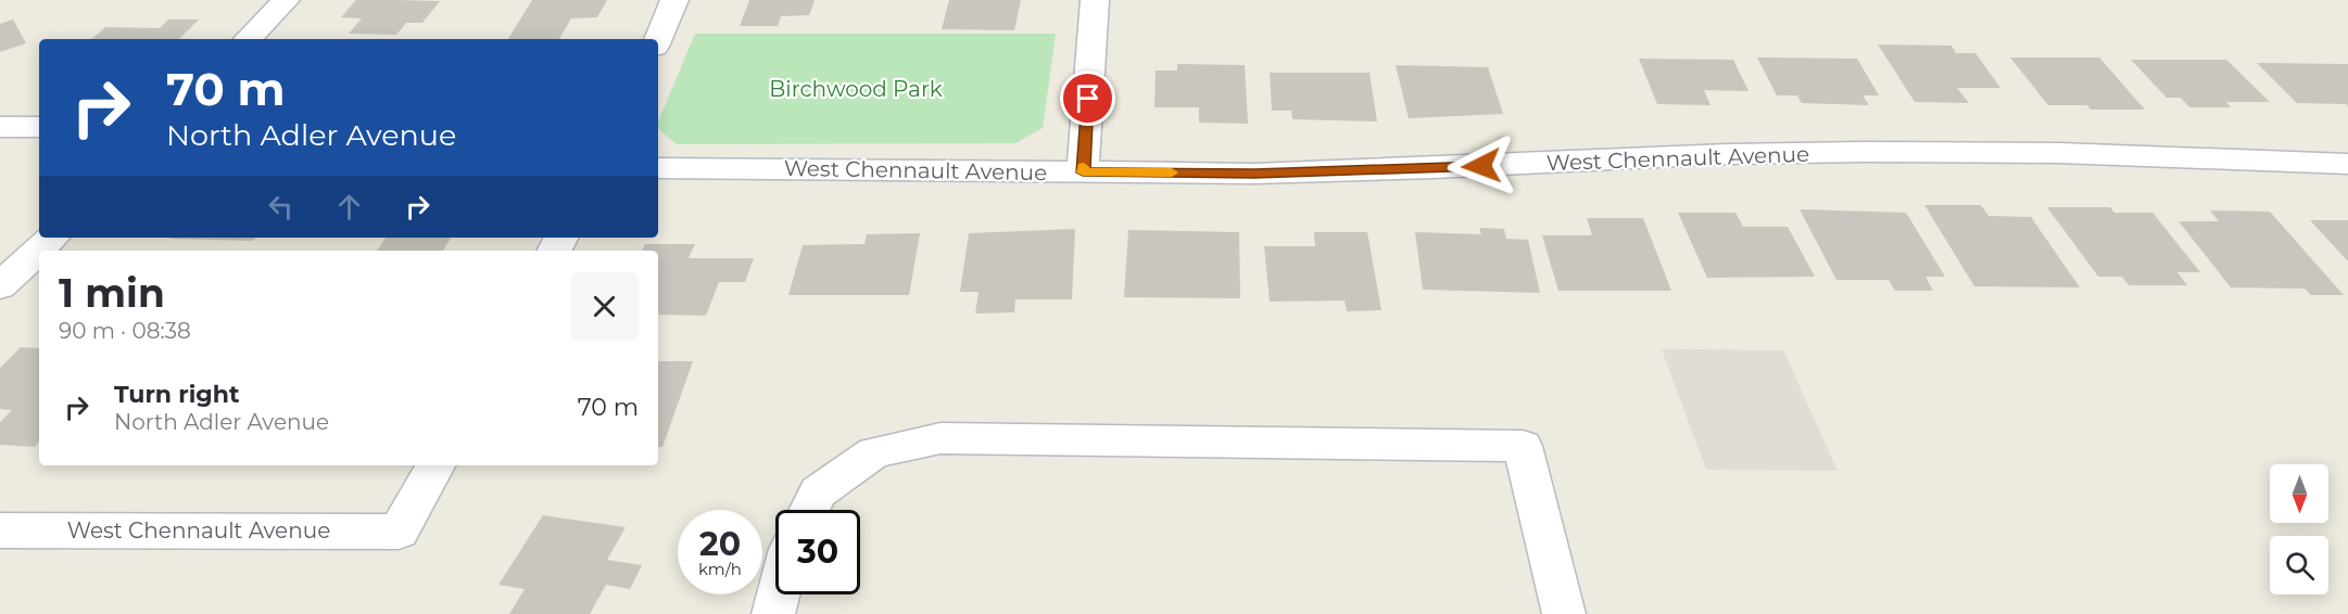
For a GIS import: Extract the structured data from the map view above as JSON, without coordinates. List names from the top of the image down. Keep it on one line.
{"streets":{"street":["West Chennault Avenue"]},"parks":["Birchwood Park"],"north":"bottom","page":{"turn":["70 m","North Adler Avenue"],"heading":["1 min","90 m · 08:38"],"list":[{"name":"Turn right","note":"North Adler Avenue","value":"70 m"}],"speed":"20 km/h","limit":"30"}}
